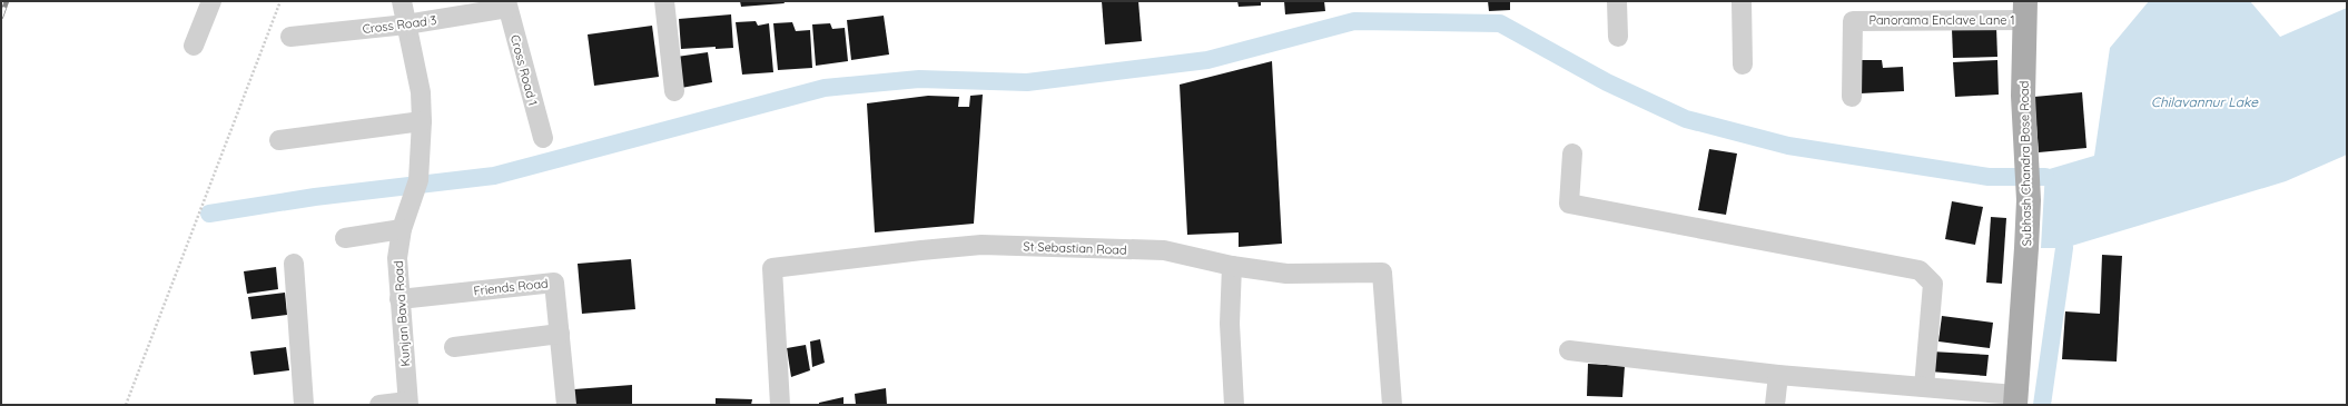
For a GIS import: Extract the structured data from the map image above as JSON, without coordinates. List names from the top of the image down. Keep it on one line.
{"streets":{"main road":["Subhash Chandra Bose Road"],"street":["Panorama Enclave Lane 1","Cross Road 3","Cross Road 1","St Sebastian Road","Friends Road","Kunjan Bava Road"]},"crossings":[["Panorama Enclave Lane 1","Subhash Chandra Bose Road"],["Cross Road 3","Cross Road 1"],["Cross Road 3","Kunjan Bava Road"],["Friends Road","Kunjan Bava Road"]],"water":["Chilavannur Lake"]}
